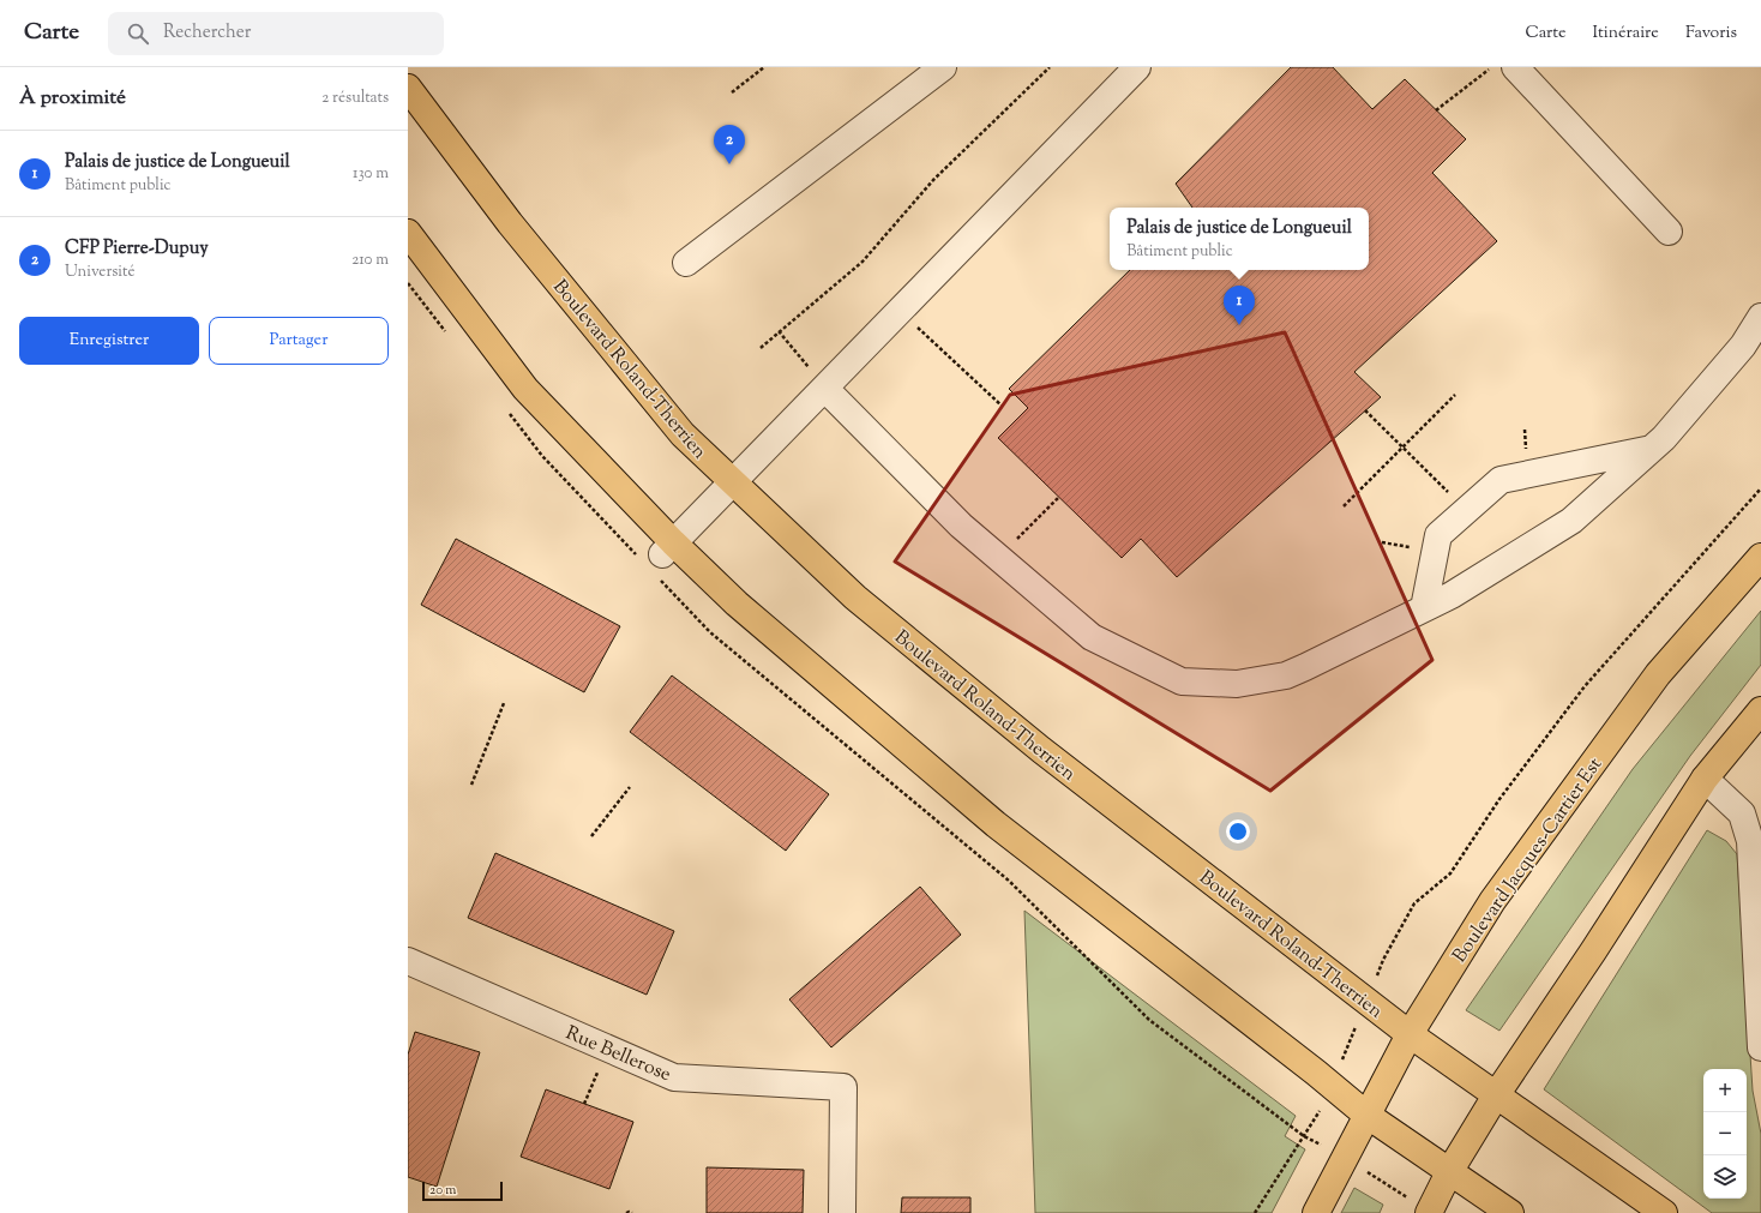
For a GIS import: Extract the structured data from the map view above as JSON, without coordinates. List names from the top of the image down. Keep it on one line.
{"streets":{"main road":["Boulevard Roland-Therrien","Boulevard Jacques-Cartier Est"],"street":["Rue Bellerose"]},"crossings":[["Boulevard Roland-Therrien","Boulevard Jacques-Cartier Est"]],"scale_bar":"20 m","page":{"header":"Carte","search":"Rechercher","nav":["Carte","Itinéraire","Favoris"],"heading":["À proximité","2 résultats"],"pins":["2","1"],"list":[{"mark":"1","name":"Palais de justice de Longueuil","note":"Bâtiment public","value":"130 m"},{"mark":"2","name":"CFP Pierre-Dupuy","note":"Université","value":"210 m"}],"popup":["Palais de justice de Longueuil","Bâtiment public"],"buttons":["Enregistrer","Partager"],"map_buttons":["+","−"],"scale":"20 m"}}
